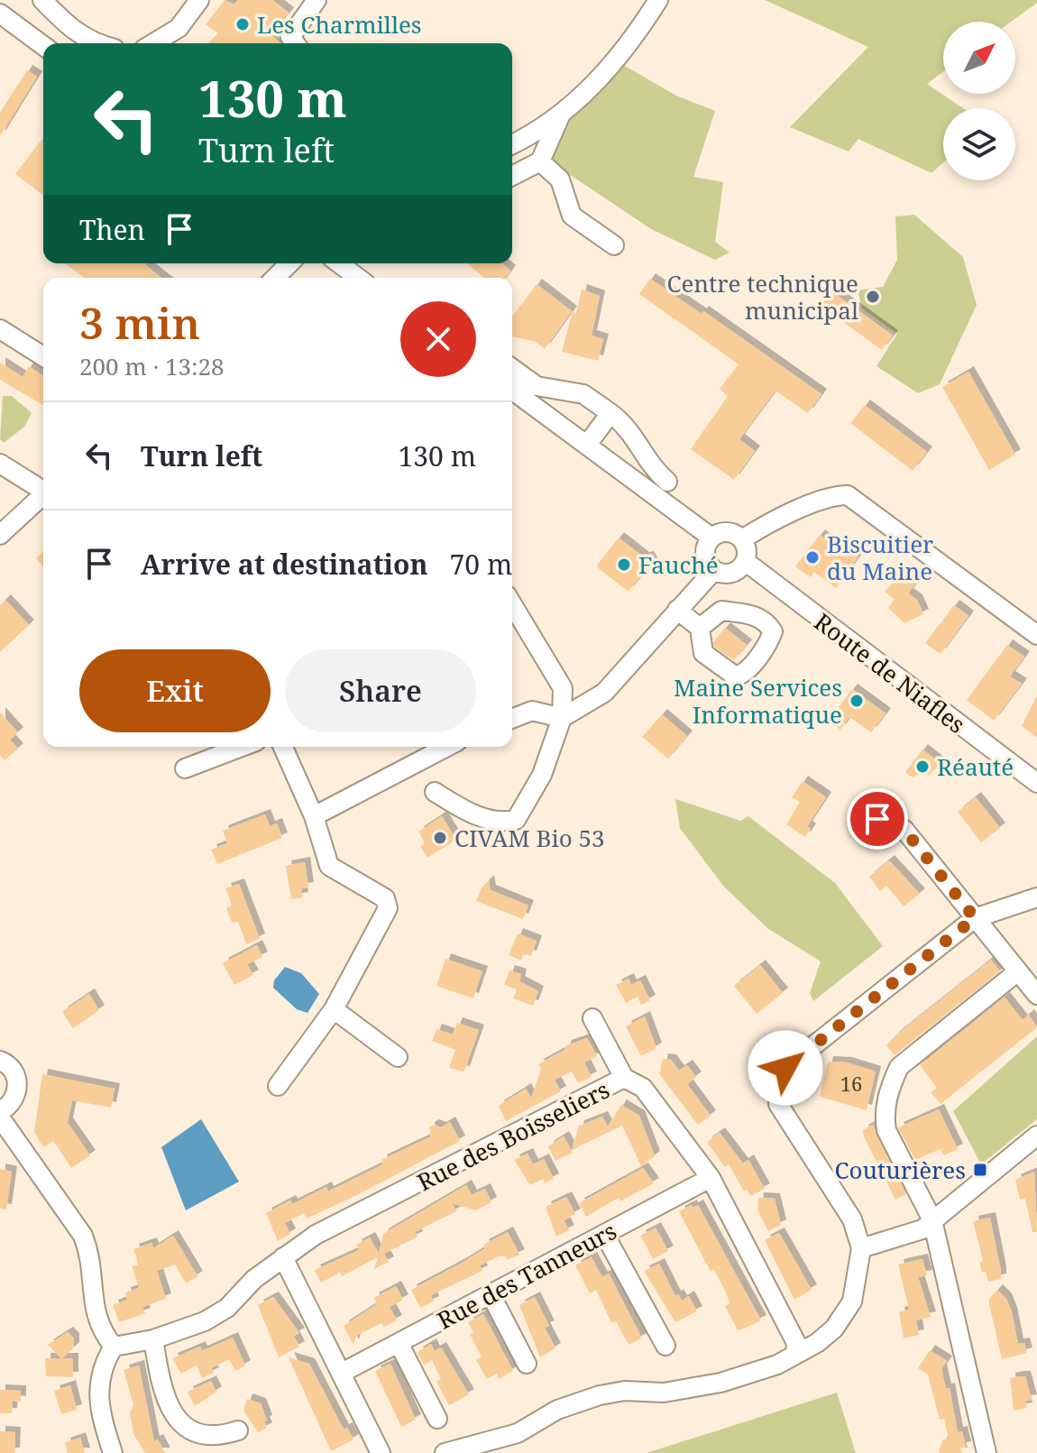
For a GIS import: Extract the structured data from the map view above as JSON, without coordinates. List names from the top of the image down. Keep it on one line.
{"streets":{"street":["Route de Niafles","Rue des Boisseliers","Rue des Tanneurs"]},"crossings":[["Rue des Boisseliers","Rue des Tanneurs"]],"places":{"other":["Les Charmilles","Centre technique municipal","Biscuitier du Maine","Fauché","Maine Services Informatique","Réauté","CIVAM Bio 53"],"transit":["Couturières"]},"house_numbers":["16"],"north":"top right","page":{"turn":["130 m","Turn left"],"then":"Then","heading":["3 min","200 m · 13:28"],"list":[{"name":"Turn left","value":"130 m"},{"name":"Arrive at destination","value":"70 m"}],"buttons":["Exit","Share"]}}
